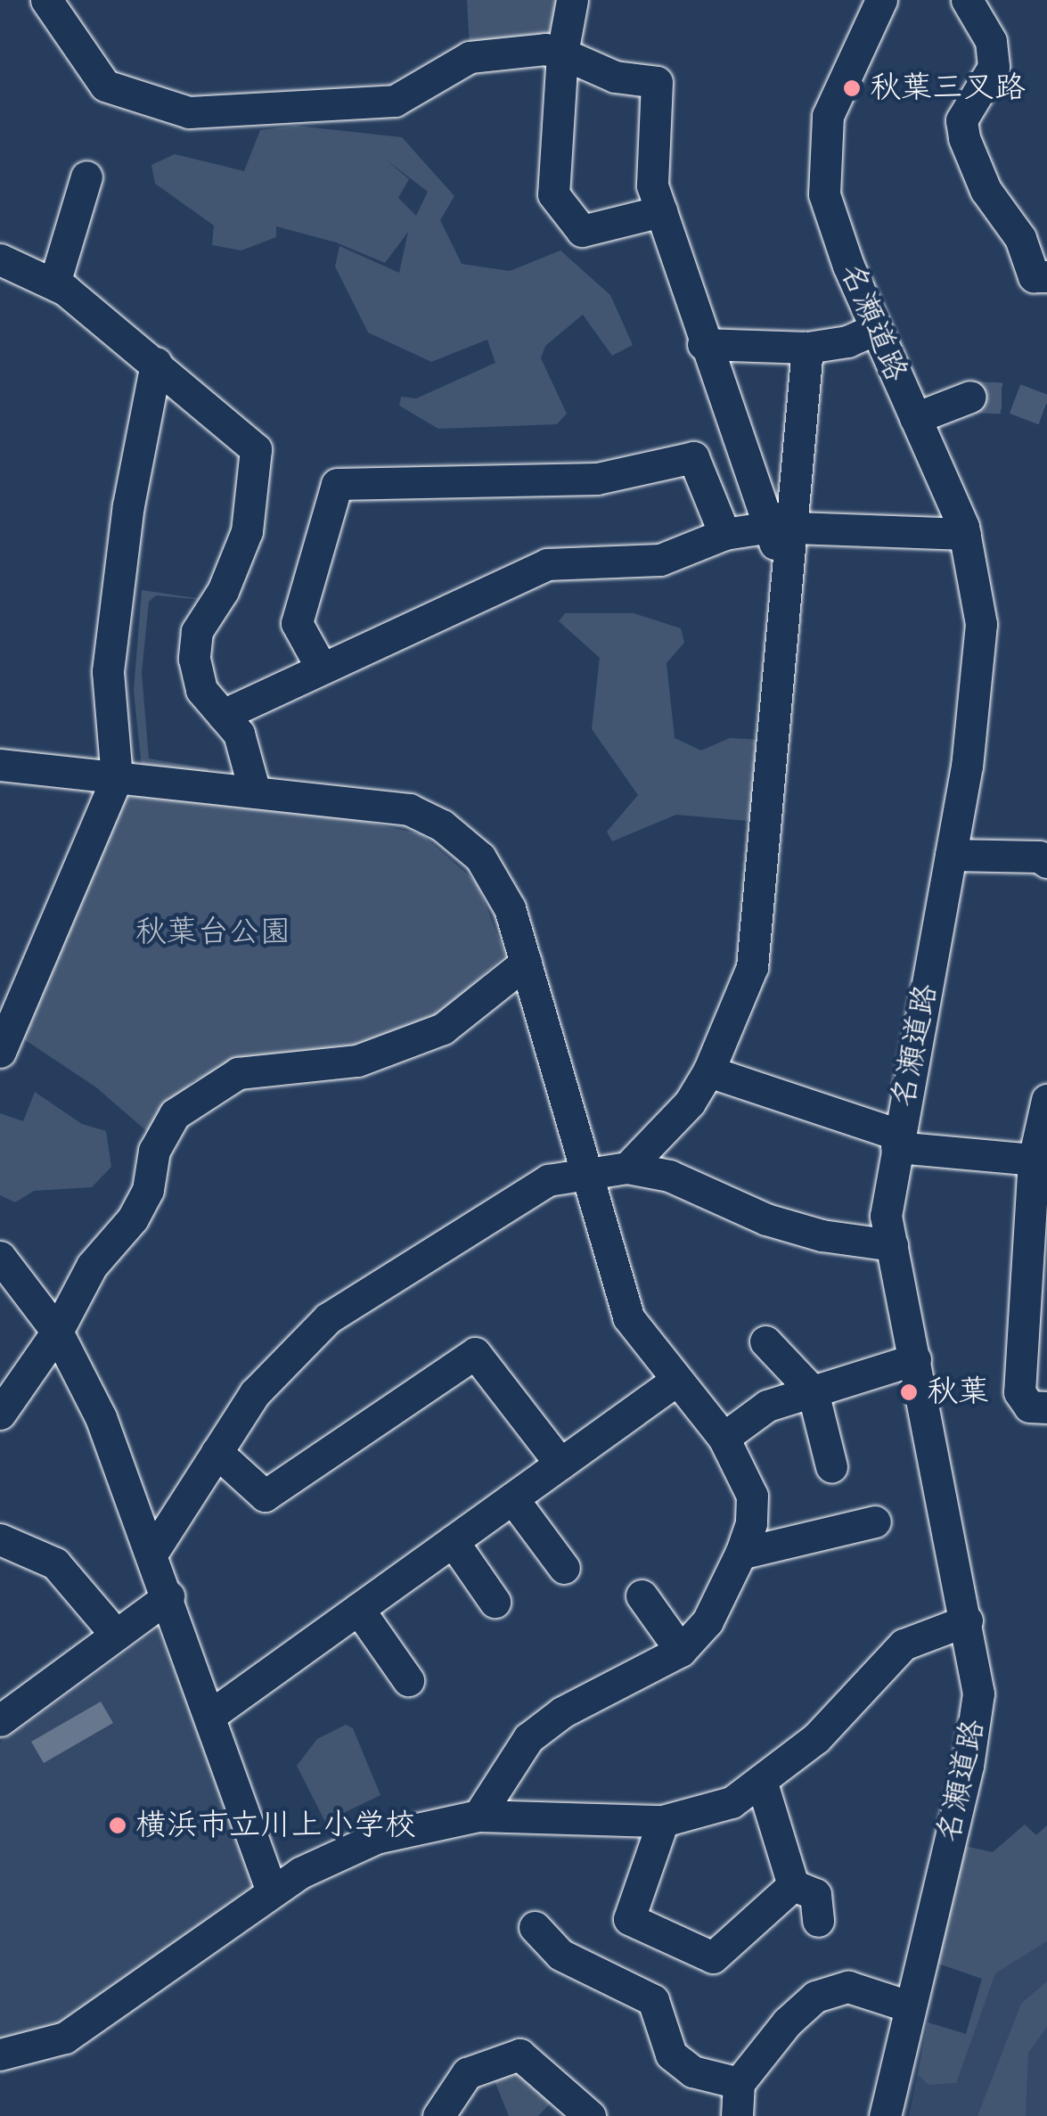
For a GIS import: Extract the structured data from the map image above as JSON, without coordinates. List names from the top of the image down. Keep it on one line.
{"streets":{"street":["名瀬道路"]},"parks":["秋葉台公園"],"places":["秋葉三叉路","秋葉","横浜市立川上小学校"]}
